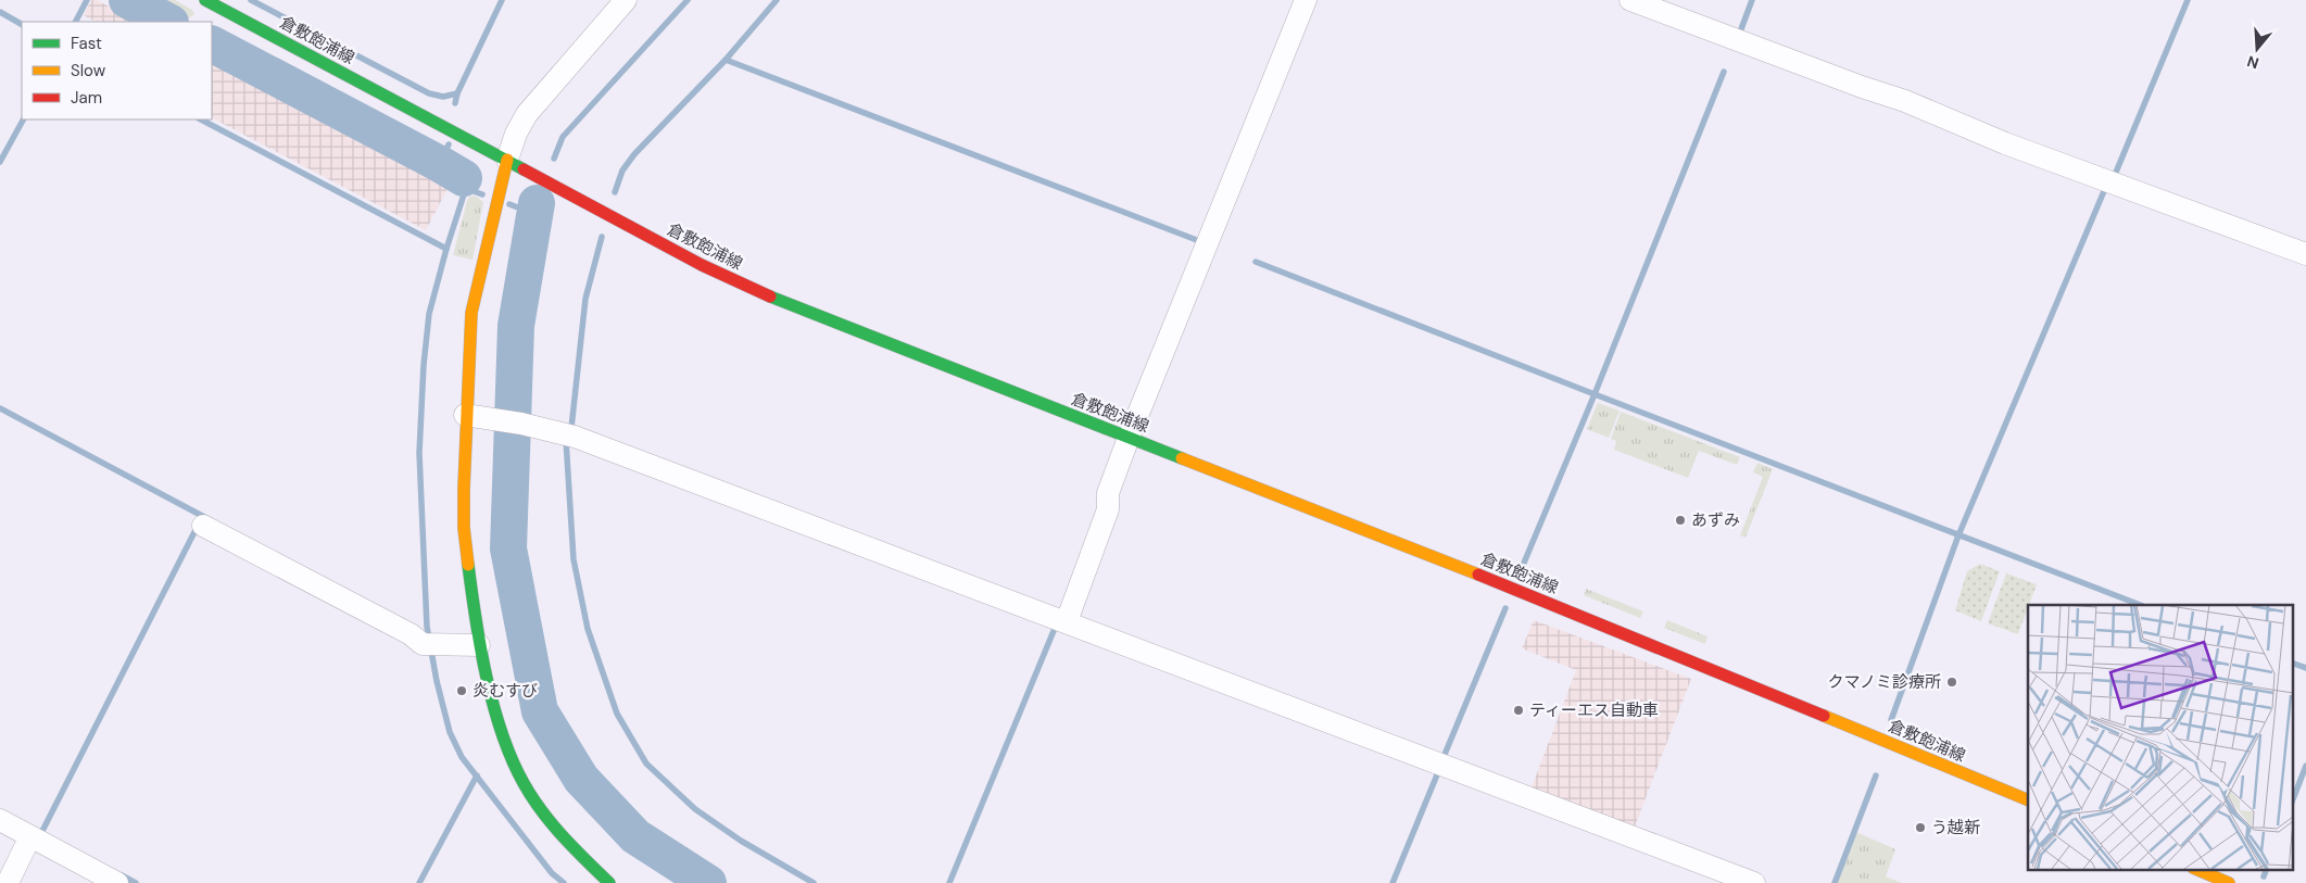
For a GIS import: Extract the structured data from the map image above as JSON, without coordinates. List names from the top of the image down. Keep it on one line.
{"streets":{"main road":["倉敷飽浦線"]},"places":["あずみ","クマノミ診療所","炎むすび","ティーエス自動車","う越新"],"legend":["Fast","Slow","Jam"],"north":"bottom"}
